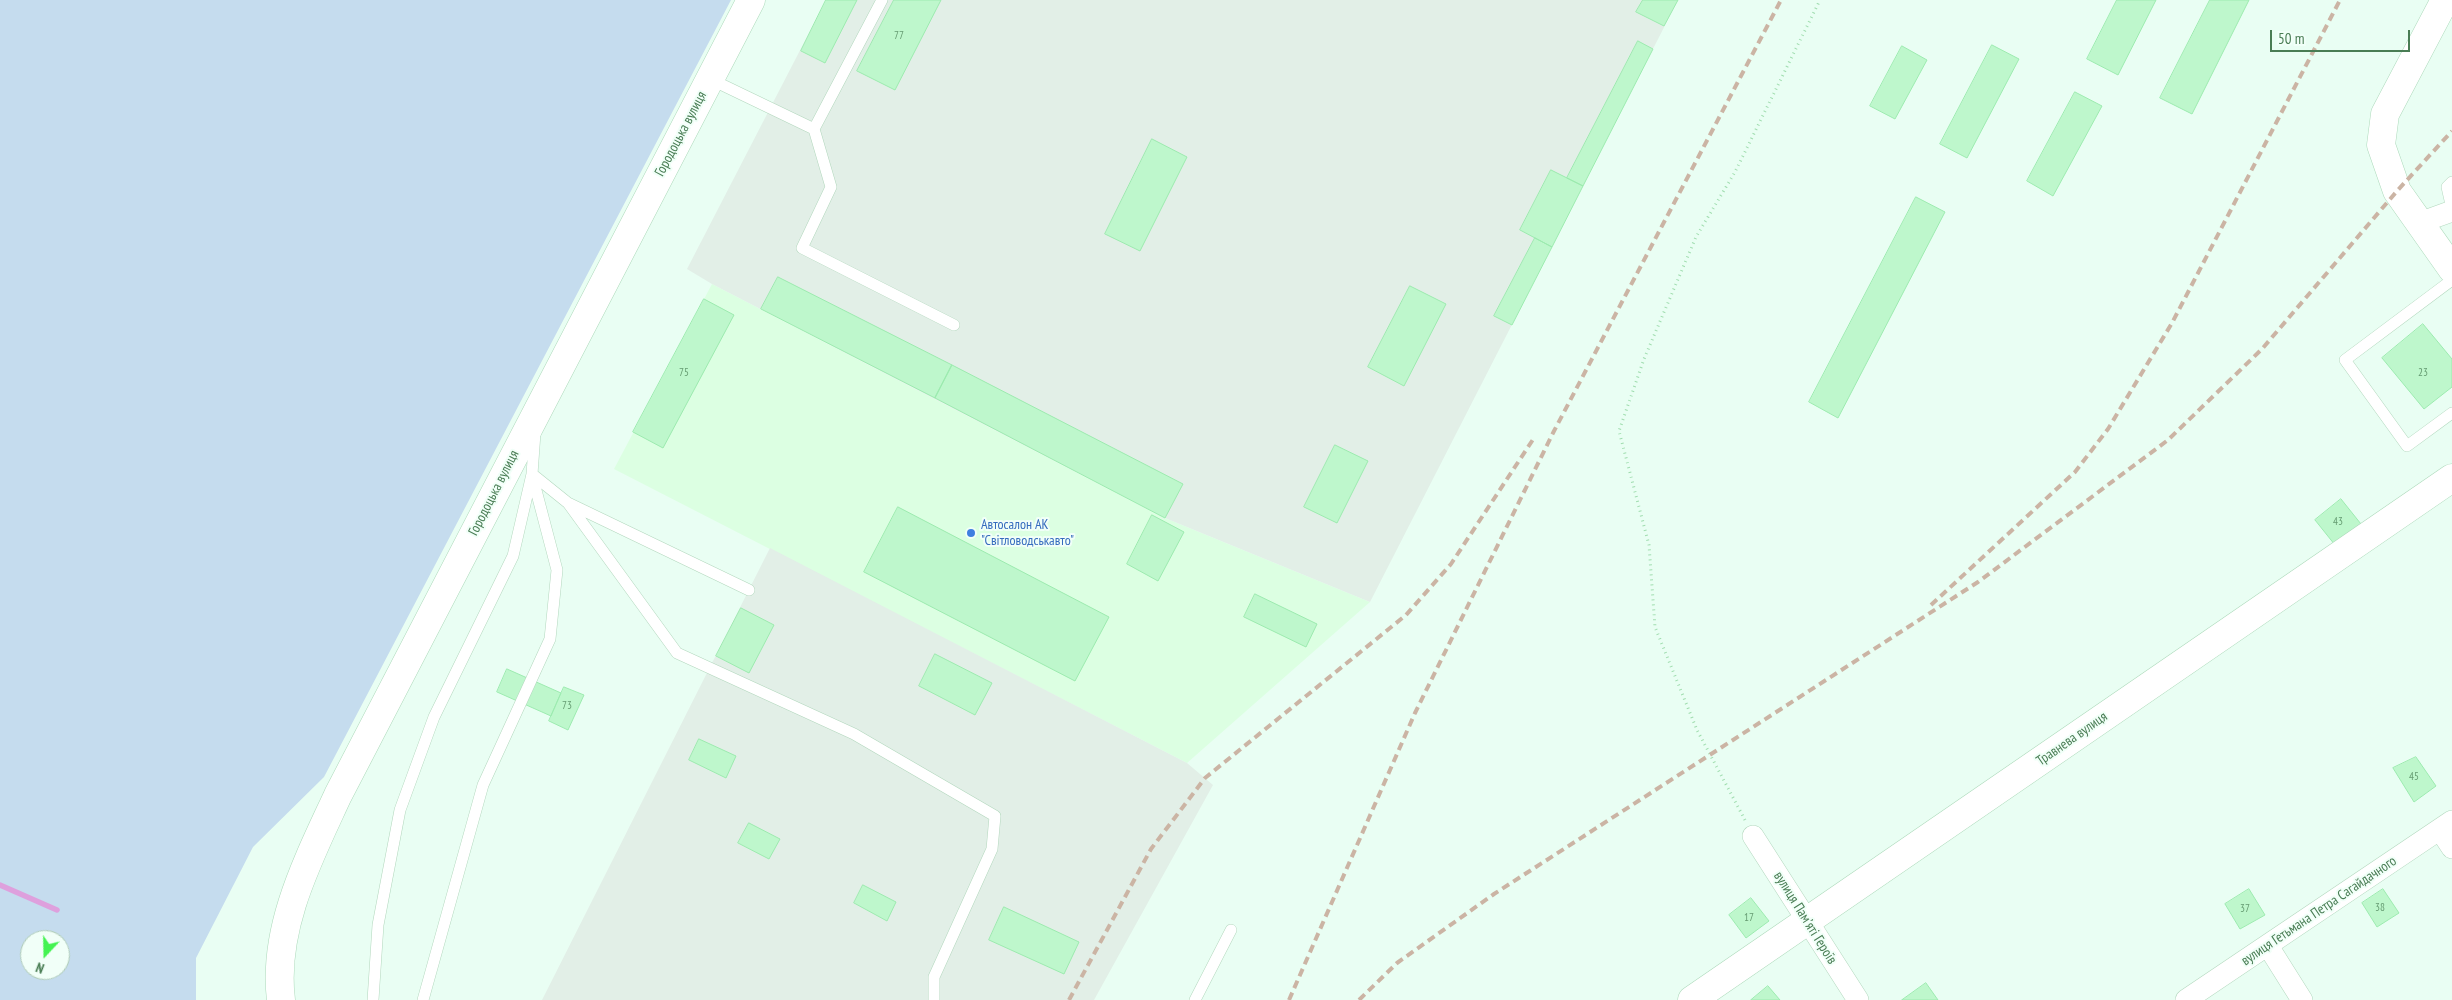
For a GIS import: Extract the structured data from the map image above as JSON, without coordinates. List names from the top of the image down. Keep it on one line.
{"streets":{"main road":["Городоцька вулиця","Травнева вулиця"],"street":["вулиця Гетьмана Петра Сагайдачного","вулиця Памʼяті Героїв"]},"crossings":[["Травнева вулиця","вулиця Памʼяті Героїв"]],"places":["Автосалон АК \"Світловодськавто\""],"house_numbers":["77","75","23","43","73","45","38","37","17"],"scale_bar":"50 m","north":"bottom"}
